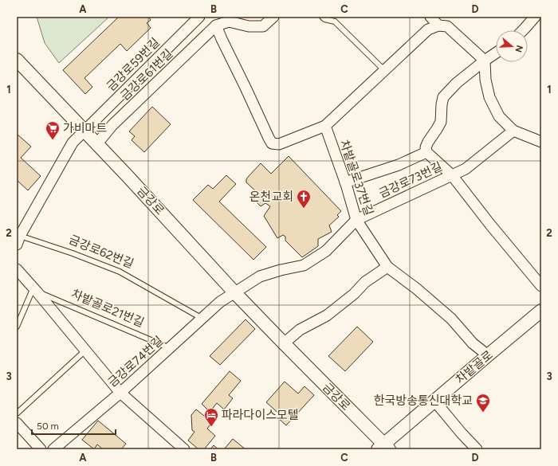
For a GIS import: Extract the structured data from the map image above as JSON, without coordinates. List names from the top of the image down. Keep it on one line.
{"streets":{"street":["금강로59번길","금강로61번길","차밭골로37번길","금강로73번길","금강로","금강로62번길","차밭골로21번길","금강로74번길","차밭골로"]},"crossings":[["금강로59번길","금강로"],["금강로59번길","금강로62번길"],["금강로61번길","금강로"],["차밭골로37번길","금강로73번길"],["차밭골로37번길","차밭골로"],["금강로73번길","금강로"],["금강로73번길","금강로74번길"],["금강로","금강로62번길"],["금강로","금강로74번길"],["금강로","차밭골로"],["금강로62번길","금강로74번길"],["차밭골로21번길","금강로74번길"]],"places":{"supermarket":["가비마트"],"church":["온천교회"],"school or university":["한국방송통신대학교"],"hotel":["파라다이스모텔"]},"scale_bar":"50 m","north":"right","grid":{"columns":["A","B","C","D"],"rows":["1","2","3"]}}
